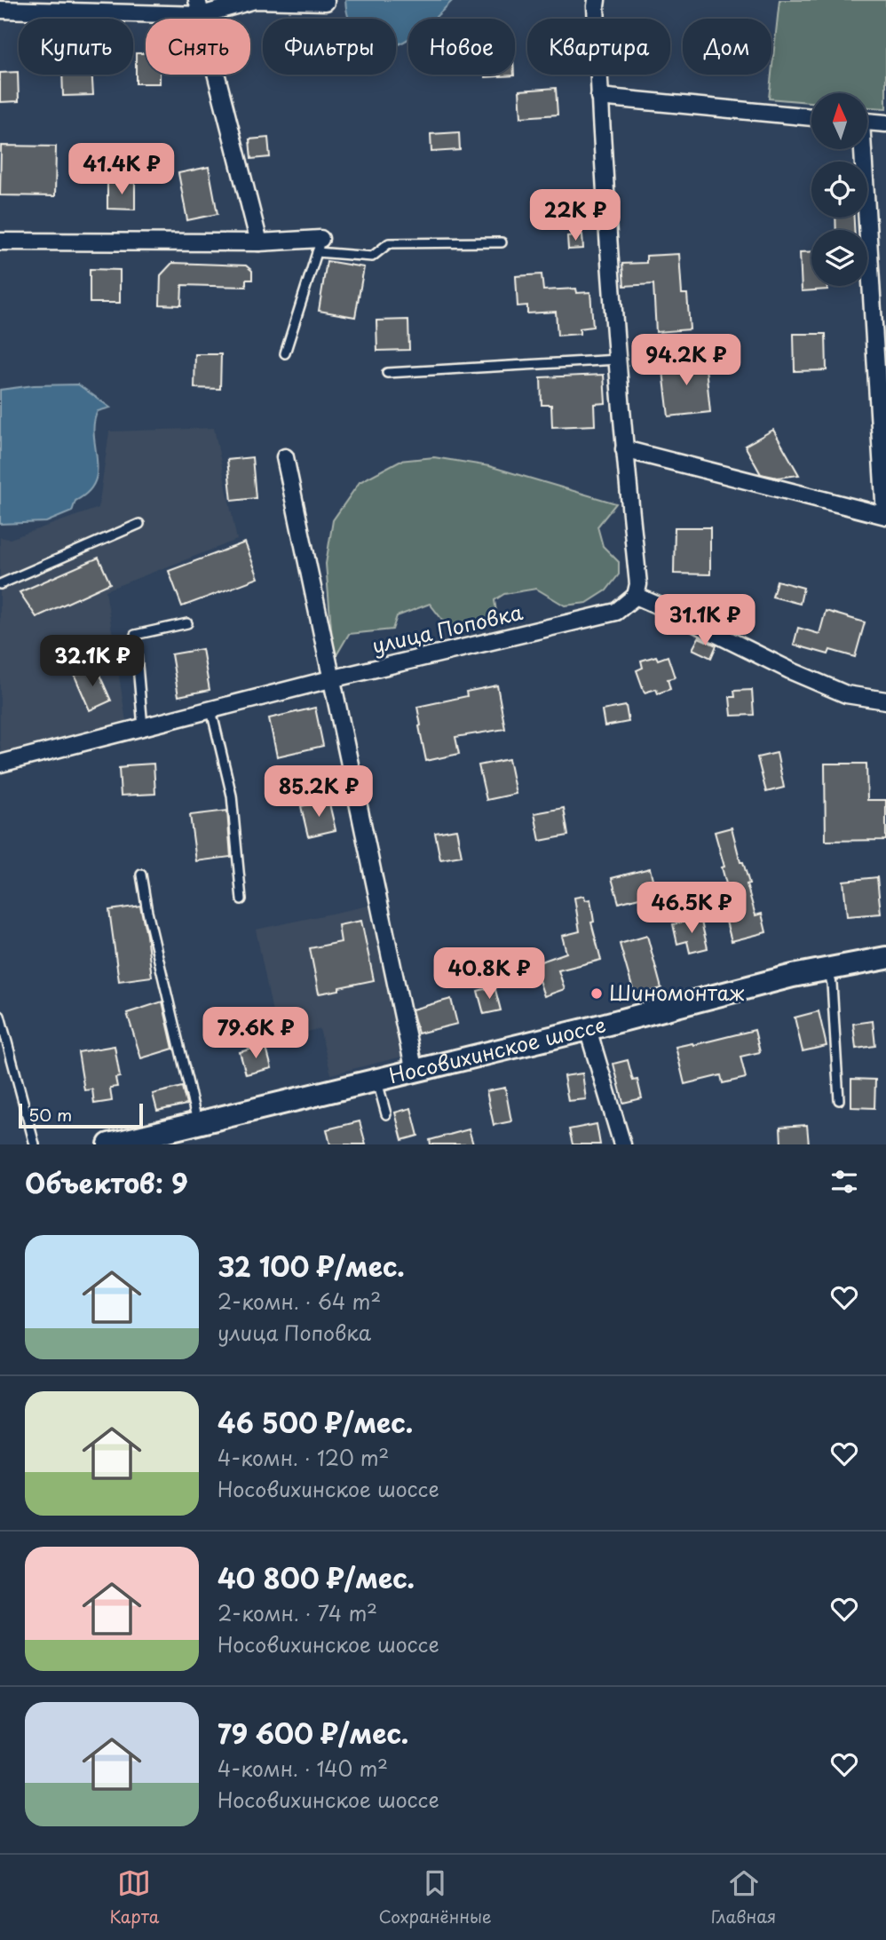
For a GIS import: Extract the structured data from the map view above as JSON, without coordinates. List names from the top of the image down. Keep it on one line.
{"streets":{"main road":["Носовихинское шоссе"],"street":["улица Поповка"]},"places":["Шиномонтаж"],"scale_bar":"50 m","north":"top","page":{"chip":["Купить","Снять","Фильтры","Новое","Квартира","Дом"],"price":["41.4K ₽","22K ₽","94.2K ₽","31.1K ₽","32.1K ₽","85.2K ₽","46.5K ₽","40.8K ₽","79.6K ₽"],"scale":"50 m","heading":"Объектов: 9","list":[{"name":"32 100 ₽/мес.","note":"2-комн. · 64 m² · улица Поповка"},{"name":"46 500 ₽/мес.","note":"4-комн. · 120 m² · Носовихинское шоссе"},{"name":"40 800 ₽/мес.","note":"2-комн. · 74 m² · Носовихинское шоссе"},{"name":"79 600 ₽/мес.","note":"4-комн. · 140 m² · Носовихинское шоссе"}],"tabs":["Карта","Сохранённые","Главная"]}}
